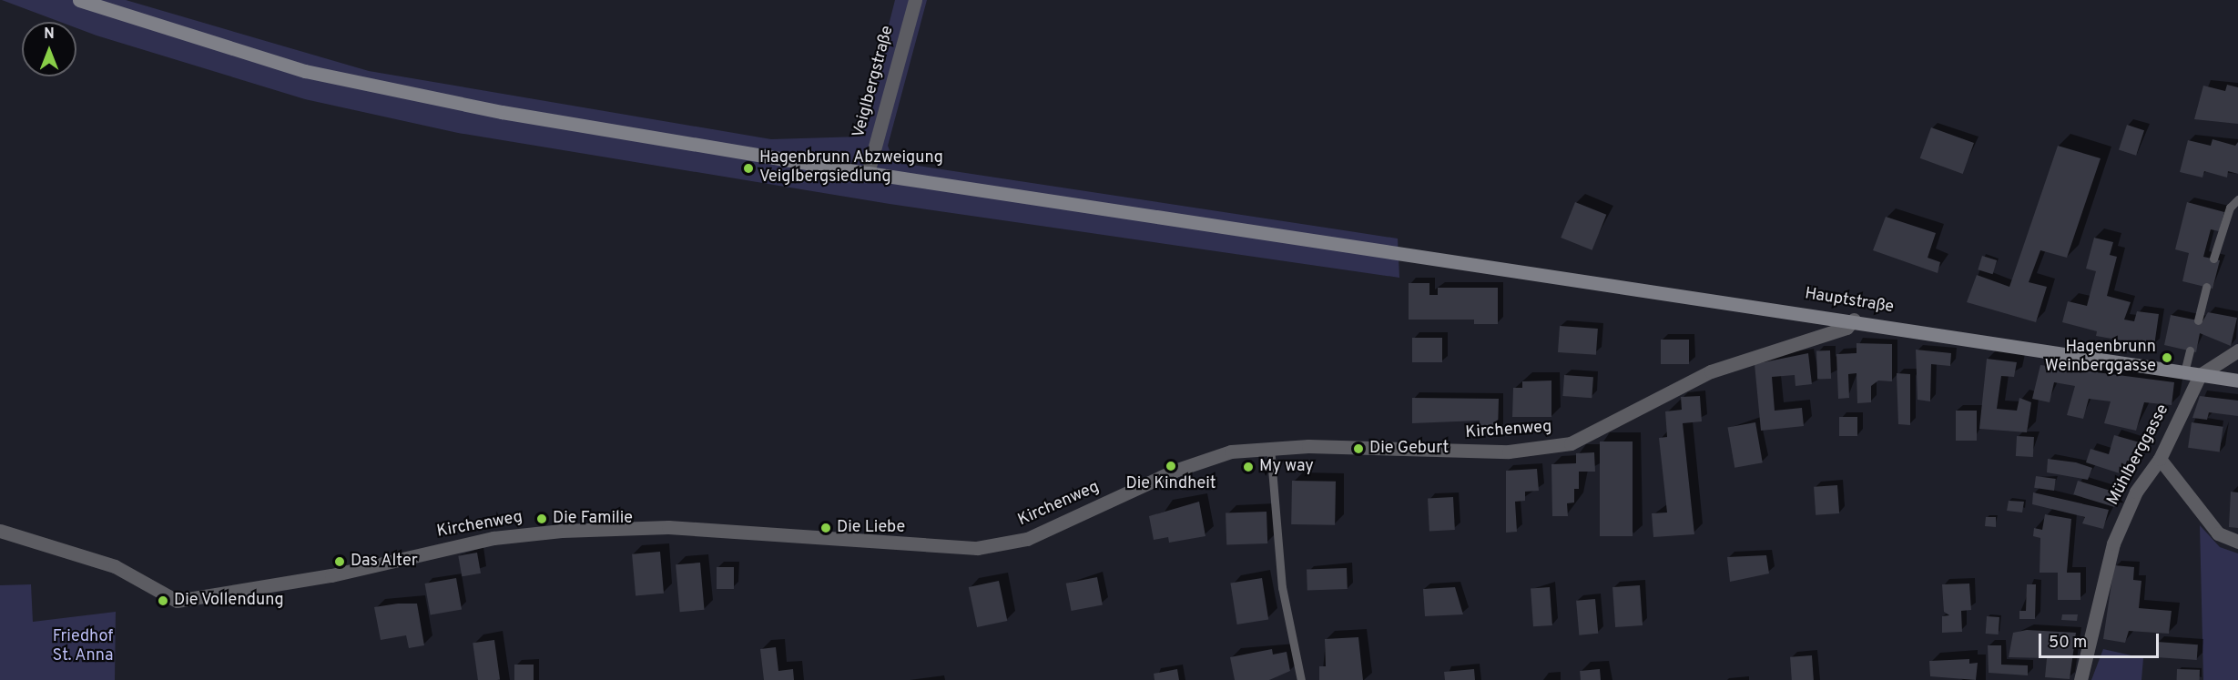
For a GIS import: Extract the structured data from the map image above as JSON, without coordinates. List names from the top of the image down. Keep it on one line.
{"streets":{"main road":["Hauptstraße"],"street":["Veiglbergstraße","Kirchenweg","Mühlberggasse"]},"crossings":[["Veiglbergstraße","Hauptstraße"],["Hauptstraße","Kirchenweg"],["Hauptstraße","Mühlberggasse"]],"parks":["Friedhof St. Anna"],"places":["Hagenbrunn Abzweigung Veiglbergsiedlung","Hagenbrunn Weinberggasse","Die Geburt","Die Kindheit","My way","Die Familie","Die Liebe","Das Alter","Die Vollendung"],"scale_bar":"50 m","north":"top"}
